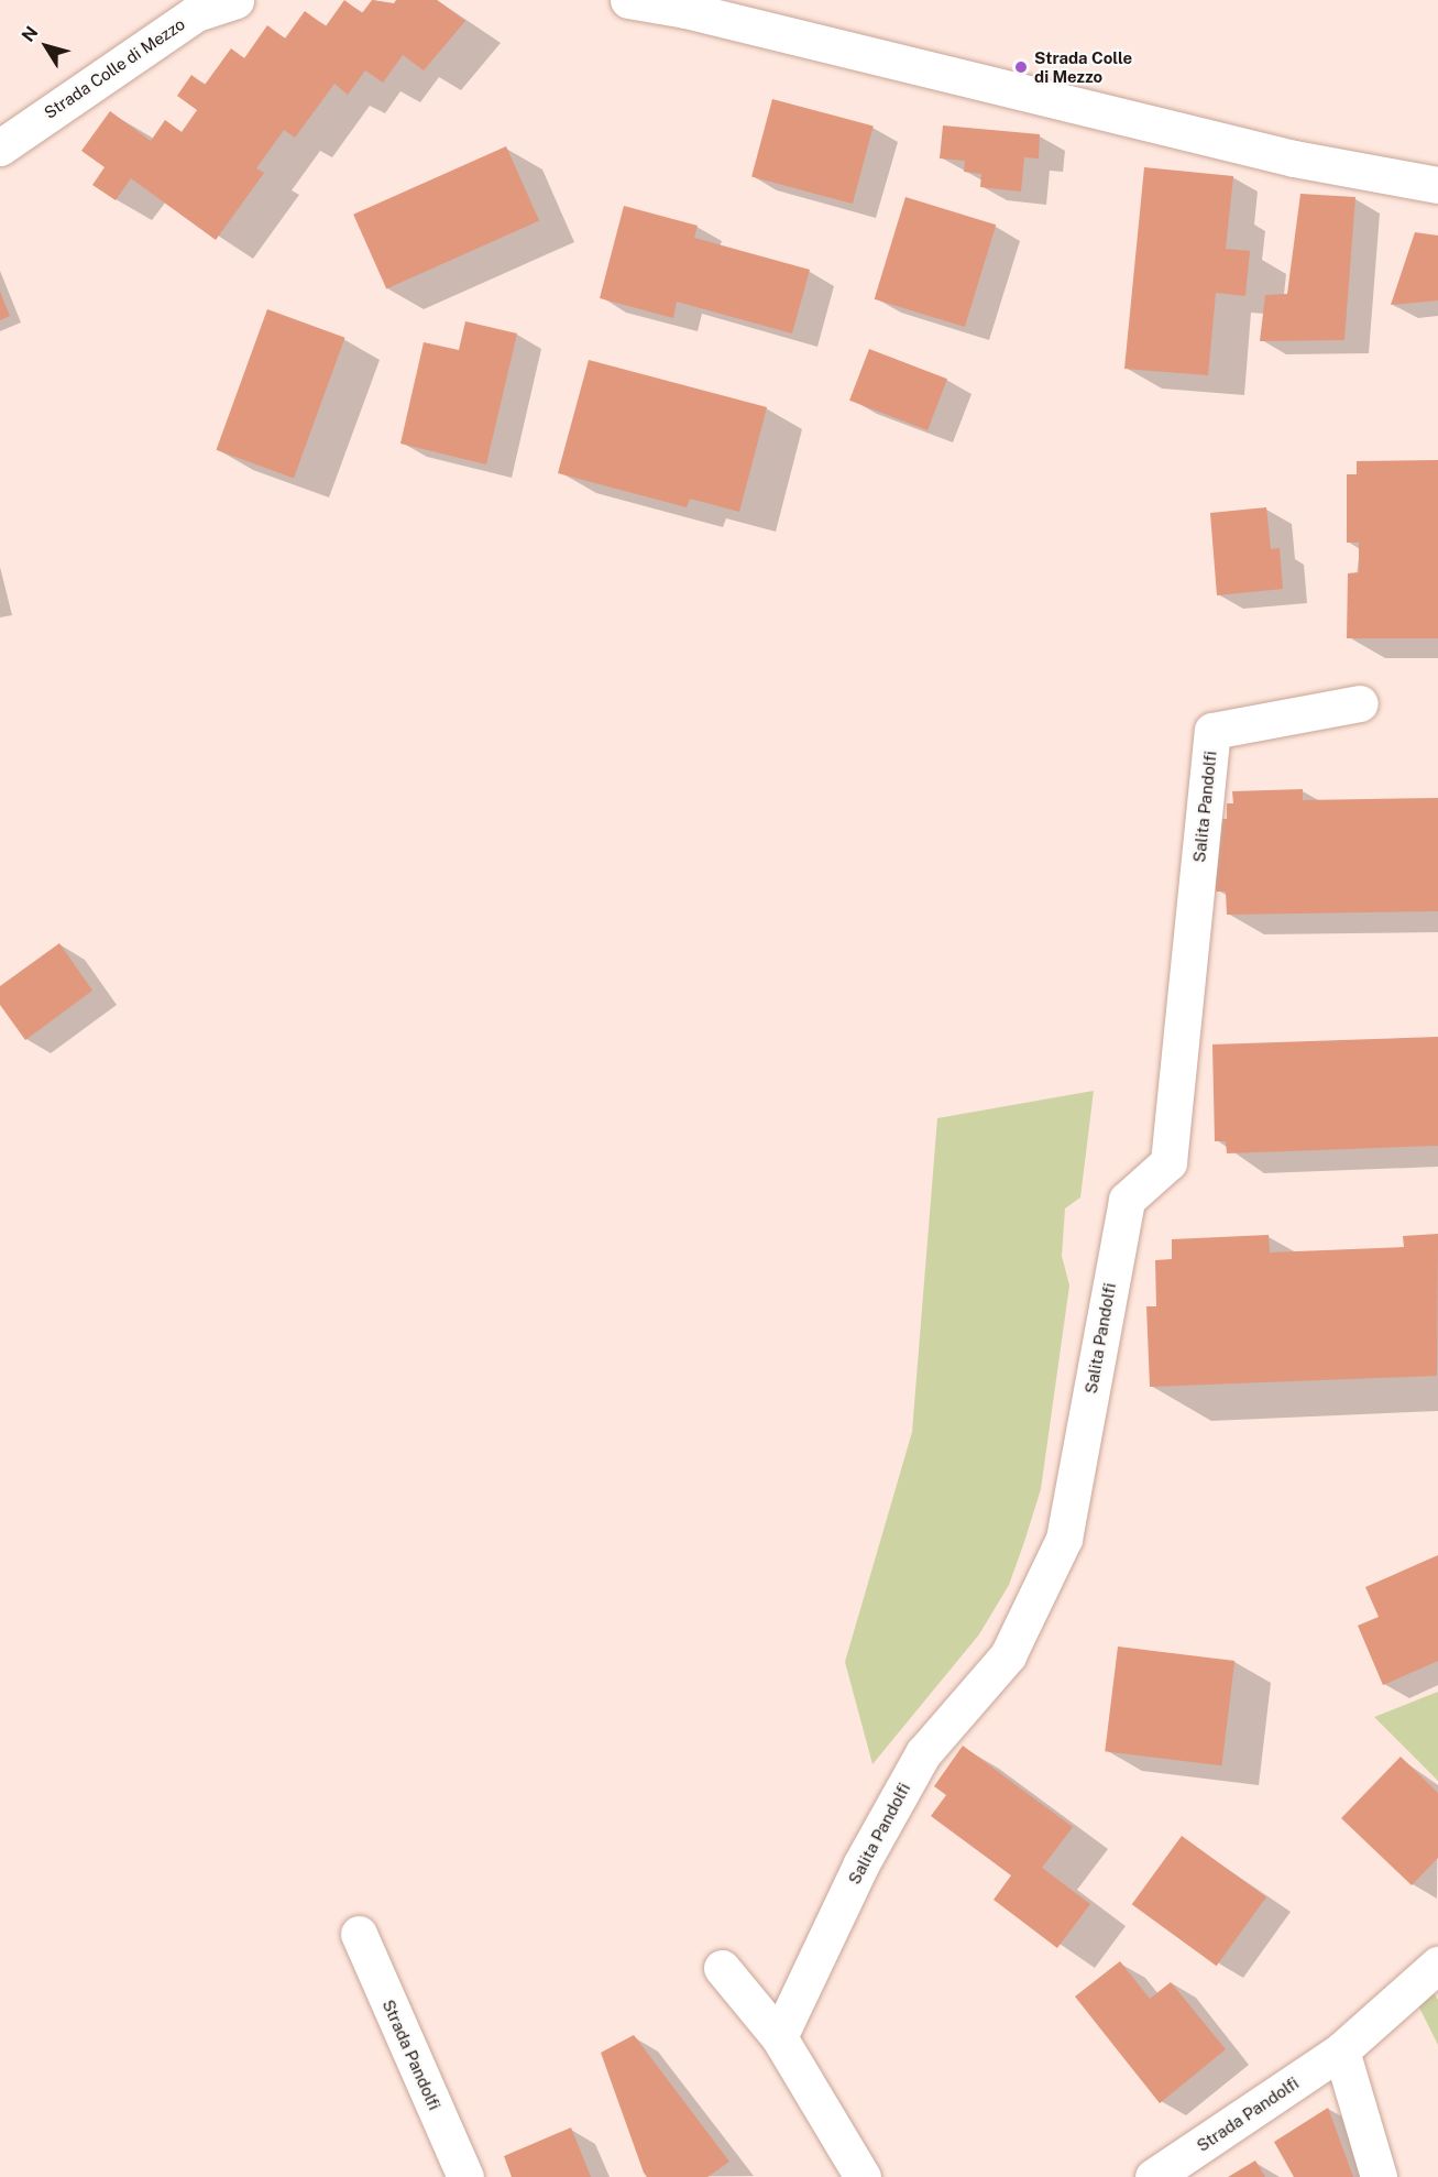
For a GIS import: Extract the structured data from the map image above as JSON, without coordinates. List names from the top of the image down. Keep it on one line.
{"streets":{"street":["Strada Colle di Mezzo","Salita Pandolfi","Strada Pandolfi"]},"places":["Strada Colle di Mezzo"],"north":"top left"}
